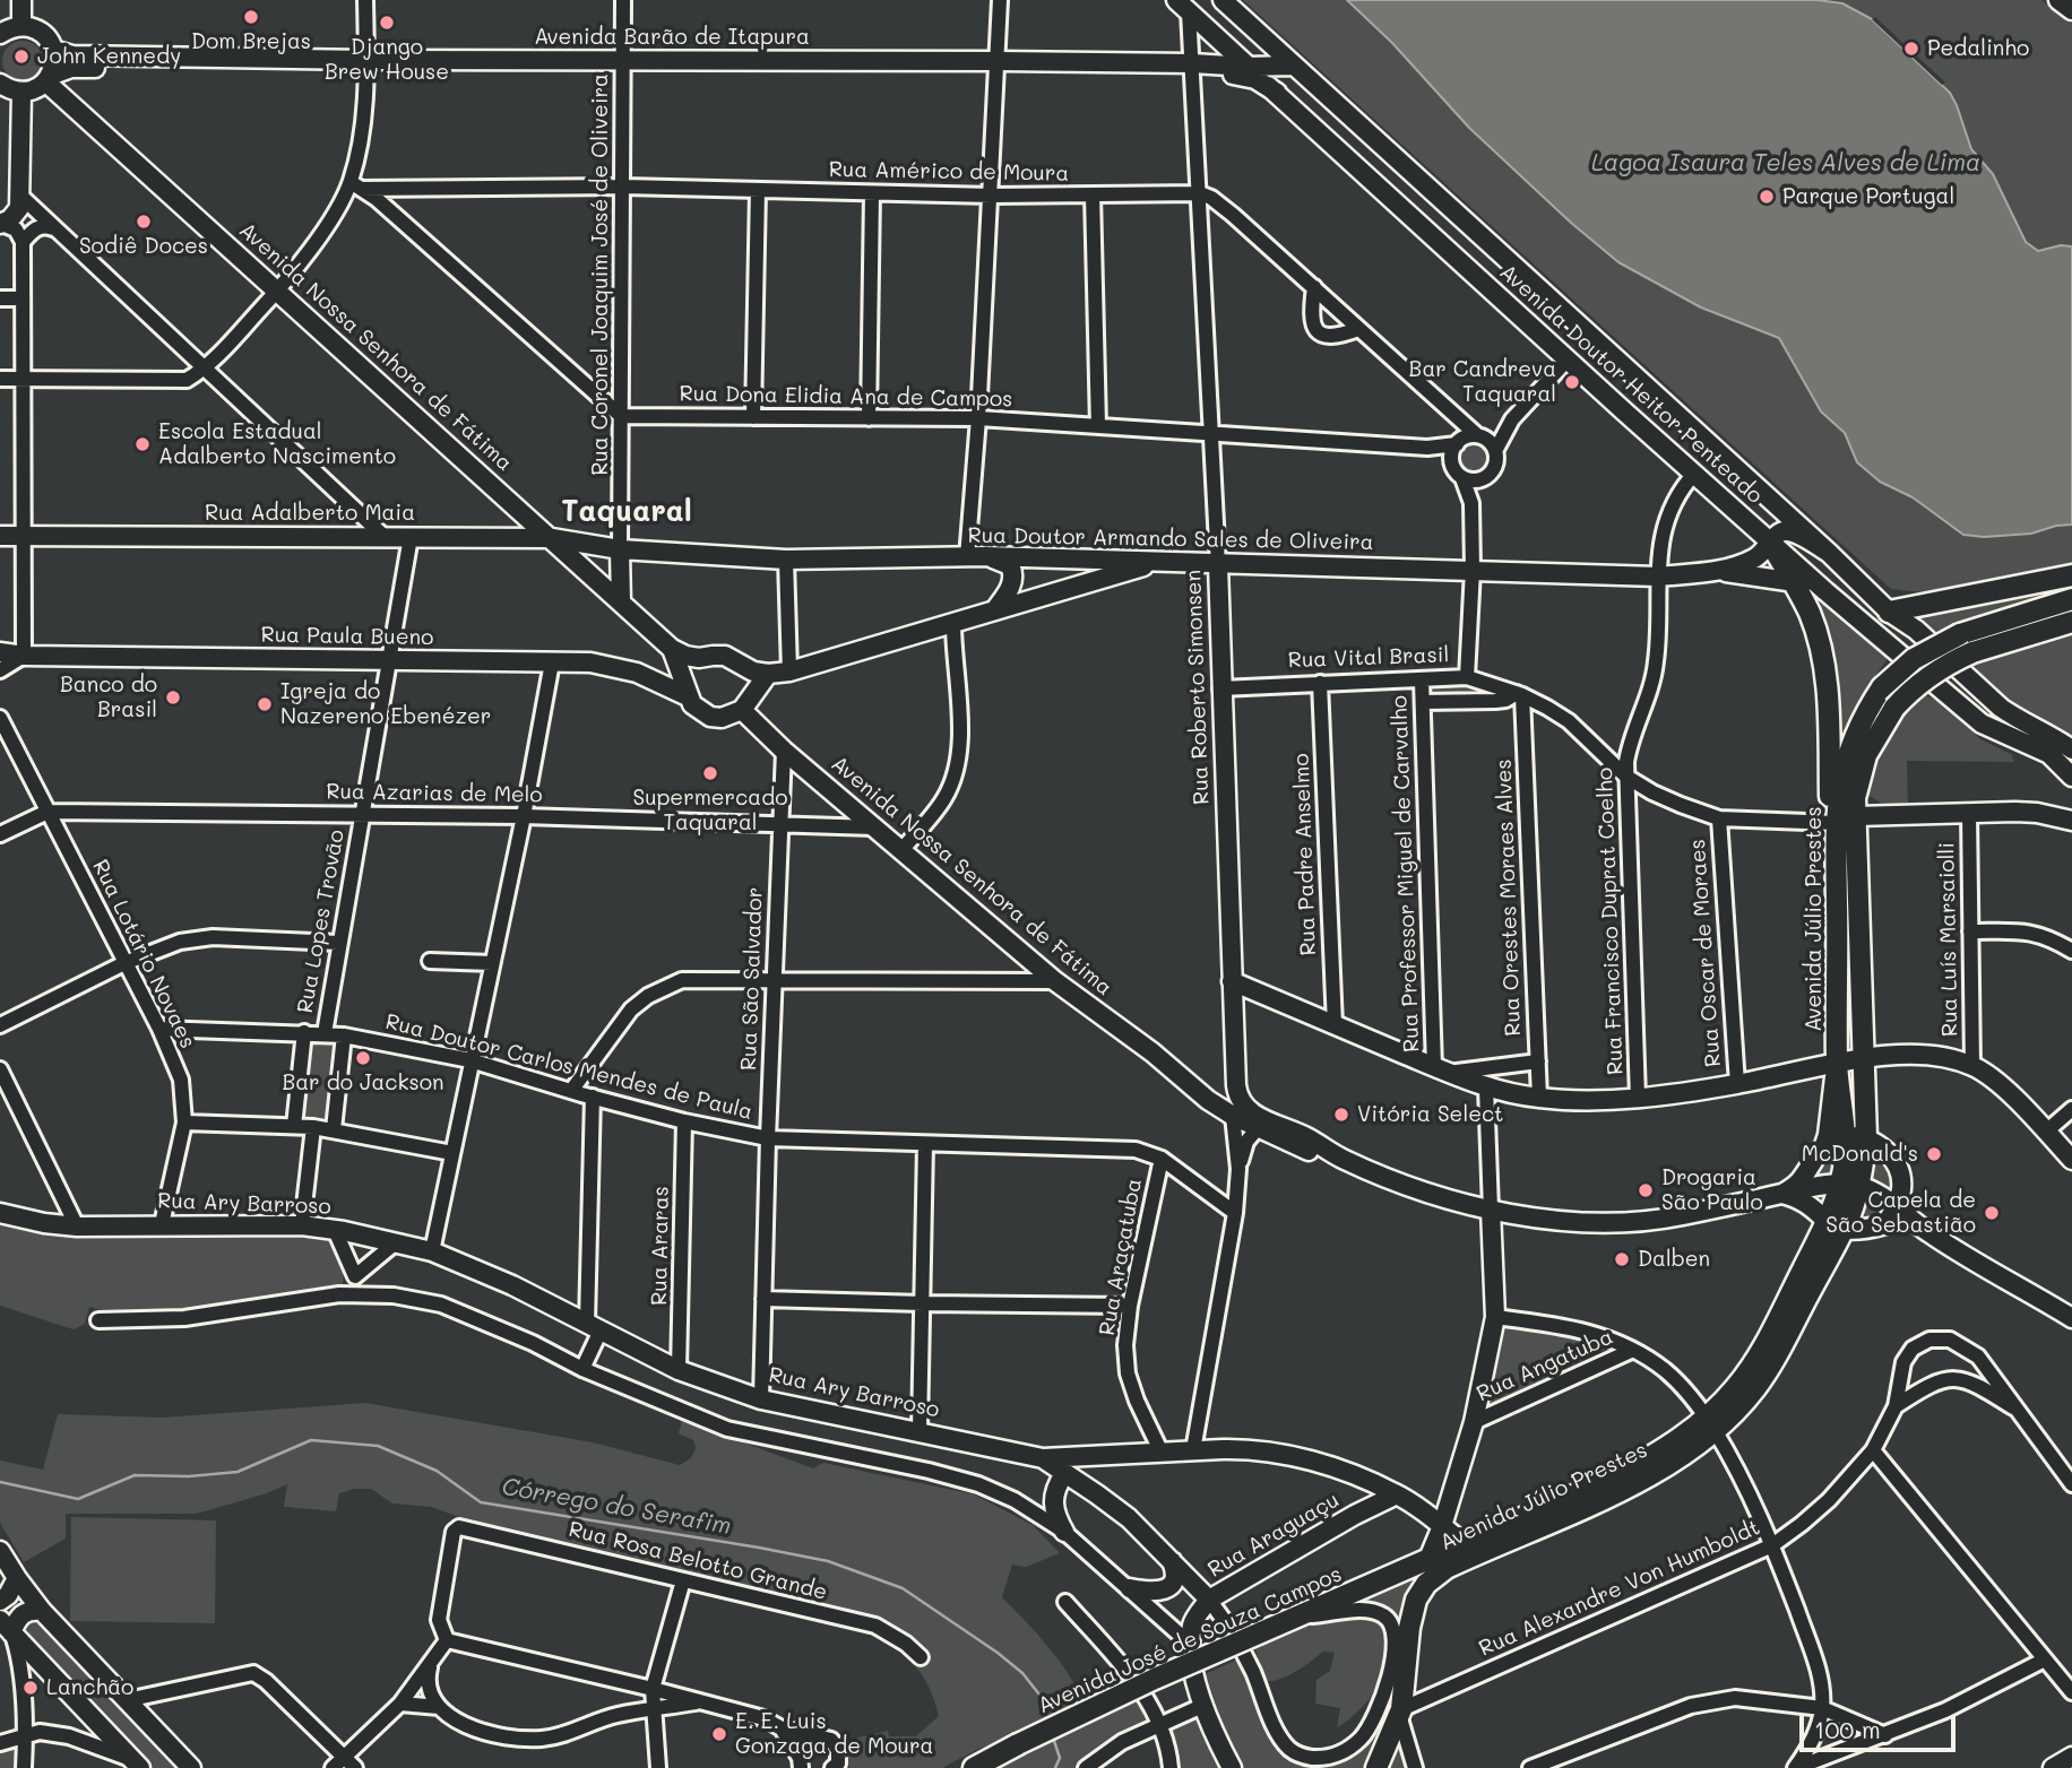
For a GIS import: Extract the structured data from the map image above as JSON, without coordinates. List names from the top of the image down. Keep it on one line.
{"streets":{"highway":["Avenida Júlio Prestes","Avenida José de Souza Campos"],"main road":["Avenida Barão de Itapura","Avenida Nossa Senhora de Fátima","Avenida Doutor Heitor Penteado","Rua Adalberto Maia","Rua Doutor Armando Sales de Oliveira","Rua Paula Bueno","Rua Roberto Simonsen","Rua Ary Barroso","Rua Araguaçu"],"street":["Rua Américo de Moura","Rua Coronel Joaquim José de Oliveira","Rua Dona Elidia Ana de Campos","Rua Vital Brasil","Rua Azarias de Melo","Rua Padre Anselmo","Rua Professor Miguel de Carvalho","Rua Orestes Moraes Alves","Rua Lopes Trovão","Rua Francisco Duprat Coelho","Rua Luís Marsaiolli","Rua Oscar de Moraes","Rua Lotário Novaes","Rua São Salvador","Rua Doutor Carlos Mendes de Paula","Rua Araras","Rua Araçatuba","Rua Angatuba","Rua Rosa Belotto Grande","Rua Alexandre Von Humboldt"]},"crossings":[["Avenida Barão de Itapura","Rua Coronel Joaquim José de Oliveira"],["Avenida Barão de Itapura","Avenida Nossa Senhora de Fátima"],["Avenida Barão de Itapura","Avenida Doutor Heitor Penteado"],["Avenida Barão de Itapura","Rua Roberto Simonsen"],["Rua Américo de Moura","Rua Coronel Joaquim José de Oliveira"],["Rua Américo de Moura","Rua Roberto Simonsen"],["Rua Coronel Joaquim José de Oliveira","Rua Dona Elidia Ana de Campos"],["Rua Coronel Joaquim José de Oliveira","Rua Adalberto Maia"],["Rua Coronel Joaquim José de Oliveira","Rua Doutor Armando Sales de Oliveira"],["Avenida Nossa Senhora de Fátima","Rua Adalberto Maia"],["Avenida Nossa Senhora de Fátima","Rua Paula Bueno"],["Avenida Nossa Senhora de Fátima","Rua Roberto Simonsen"],["Avenida Nossa Senhora de Fátima","Rua Azarias de Melo"],["Avenida Nossa Senhora de Fátima","Avenida Júlio Prestes"],["Avenida Nossa Senhora de Fátima","Rua São Salvador"],["Avenida Doutor Heitor Penteado","Rua Roberto Simonsen"],["Avenida Doutor Heitor Penteado","Rua Francisco Duprat Coelho"],["Rua Dona Elidia Ana de Campos","Rua Roberto Simonsen"],["Rua Adalberto Maia","Rua Doutor Armando Sales de Oliveira"],["Rua Adalberto Maia","Rua Lopes Trovão"],["Rua Doutor Armando Sales de Oliveira","Rua Roberto Simonsen"],["Rua Doutor Armando Sales de Oliveira","Rua Francisco Duprat Coelho"],["Rua Paula Bueno","Rua Lopes Trovão"],["Rua Vital Brasil","Rua Roberto Simonsen"],["Rua Vital Brasil","Rua Padre Anselmo"],["Rua Vital Brasil","Rua Professor Miguel de Carvalho"],["Rua Vital Brasil","Rua Orestes Moraes Alves"],["Rua Vital Brasil","Avenida Júlio Prestes"],["Rua Vital Brasil","Rua Francisco Duprat Coelho"],["Rua Vital Brasil","Rua Oscar de Moraes"],["Rua Azarias de Melo","Rua Lopes Trovão"],["Rua Azarias de Melo","Rua Lotário Novaes"],["Rua Azarias de Melo","Rua São Salvador"],["Avenida Júlio Prestes","Avenida José de Souza Campos"],["Rua Lopes Trovão","Rua Doutor Carlos Mendes de Paula"],["Rua Lotário Novaes","Rua Doutor Carlos Mendes de Paula"],["Rua Lotário Novaes","Rua Ary Barroso"],["Rua São Salvador","Rua Doutor Carlos Mendes de Paula"],["Rua São Salvador","Rua Ary Barroso"],["Rua Doutor Carlos Mendes de Paula","Rua Araras"],["Rua Doutor Carlos Mendes de Paula","Rua Araçatuba"],["Rua Ary Barroso","Rua Araras"],["Rua Ary Barroso","Rua Araguaçu"]],"districts":["Taquaral"],"water":["Lagoa Isaura Teles Alves de Lima","Córrego do Serafim"],"places":["Dom Brejas","Django Brew House","Pedalinho","John Kennedy","Parque Portugal","Sodiê Doces","Bar Candreva Taquaral","Escola Estadual Adalberto Nascimento","Banco do Brasil","Igreja do Nazereno Ebenézer","Supermercado Taquaral","Bar do Jackson","Vitória Select","McDonald's","Drogaria São Paulo","Capela de São Sebastião","Dalben","Lanchão","E. E. Luis Gonzaga de Moura"],"scale_bar":"100 m"}
